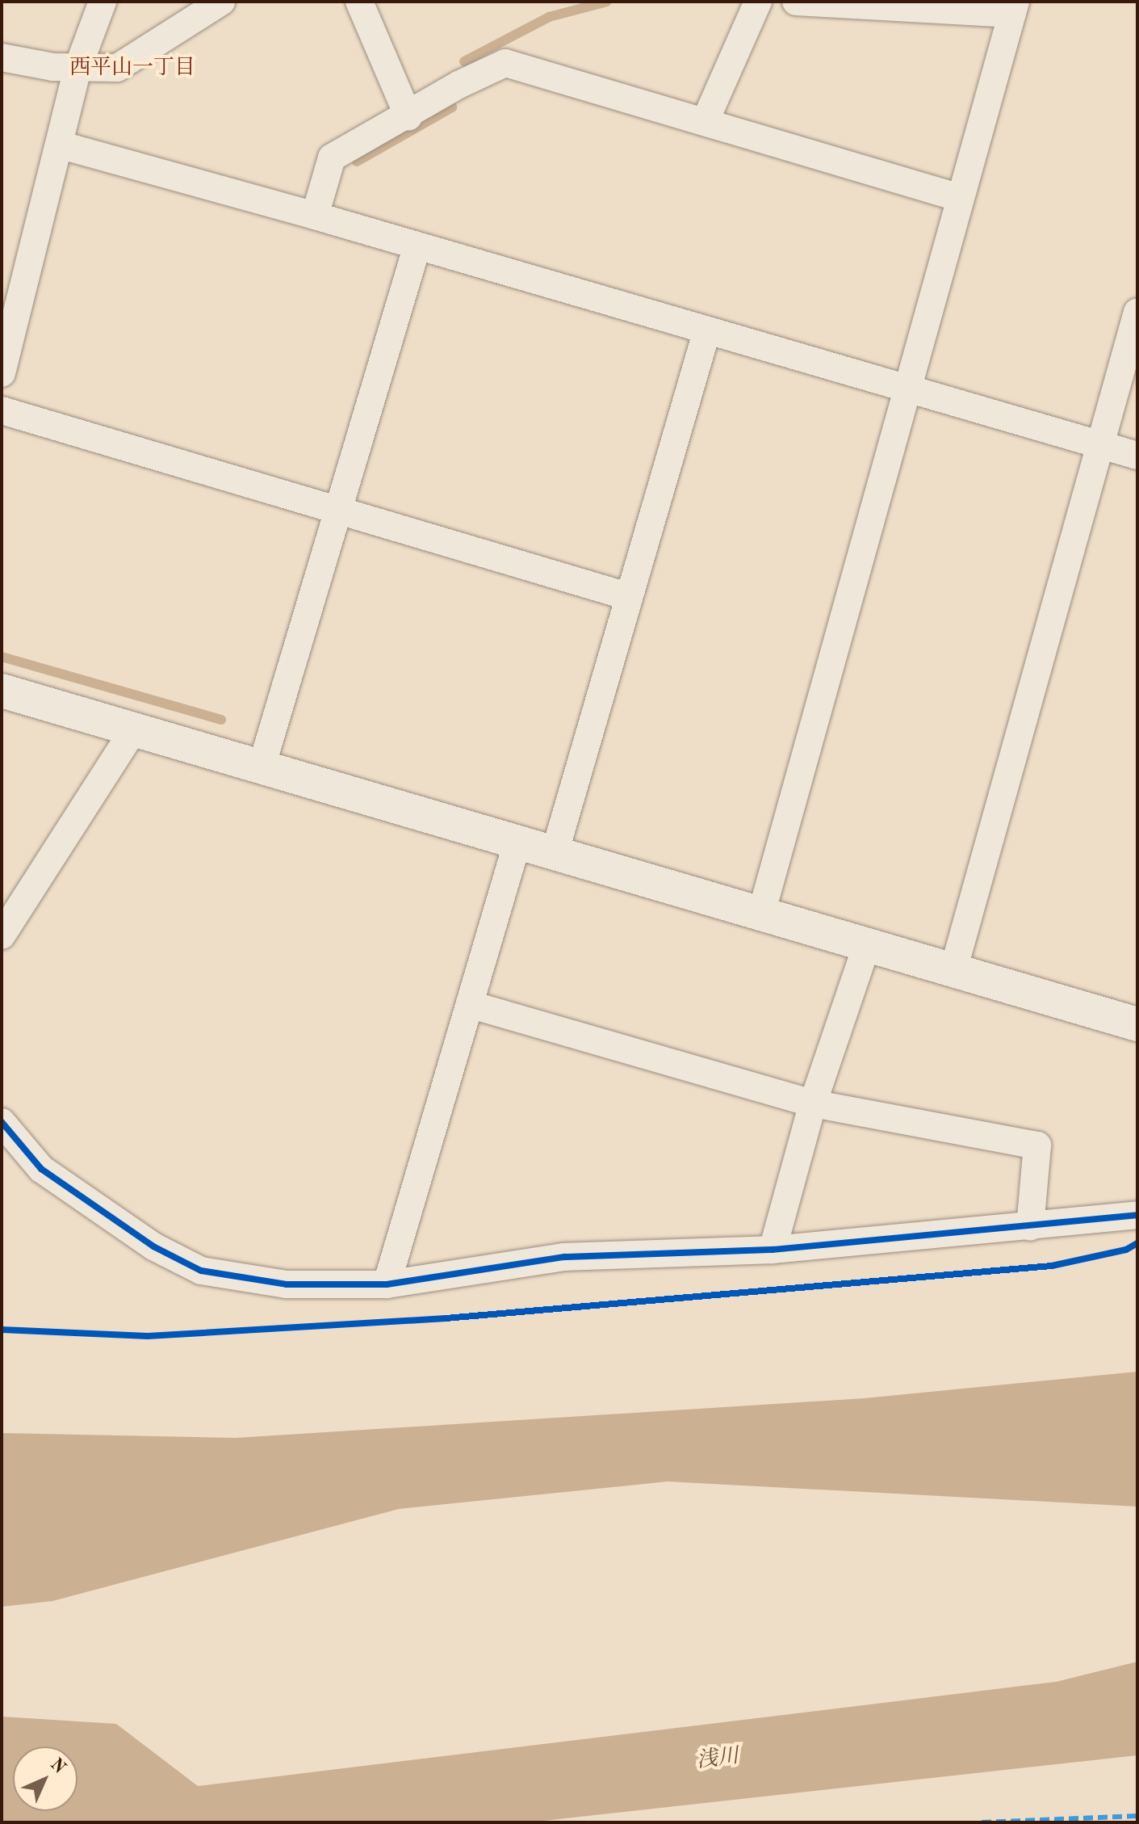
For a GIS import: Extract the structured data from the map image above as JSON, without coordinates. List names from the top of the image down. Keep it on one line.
{"districts":["西平山一丁目"],"water":["浅川"],"north":"top right"}
